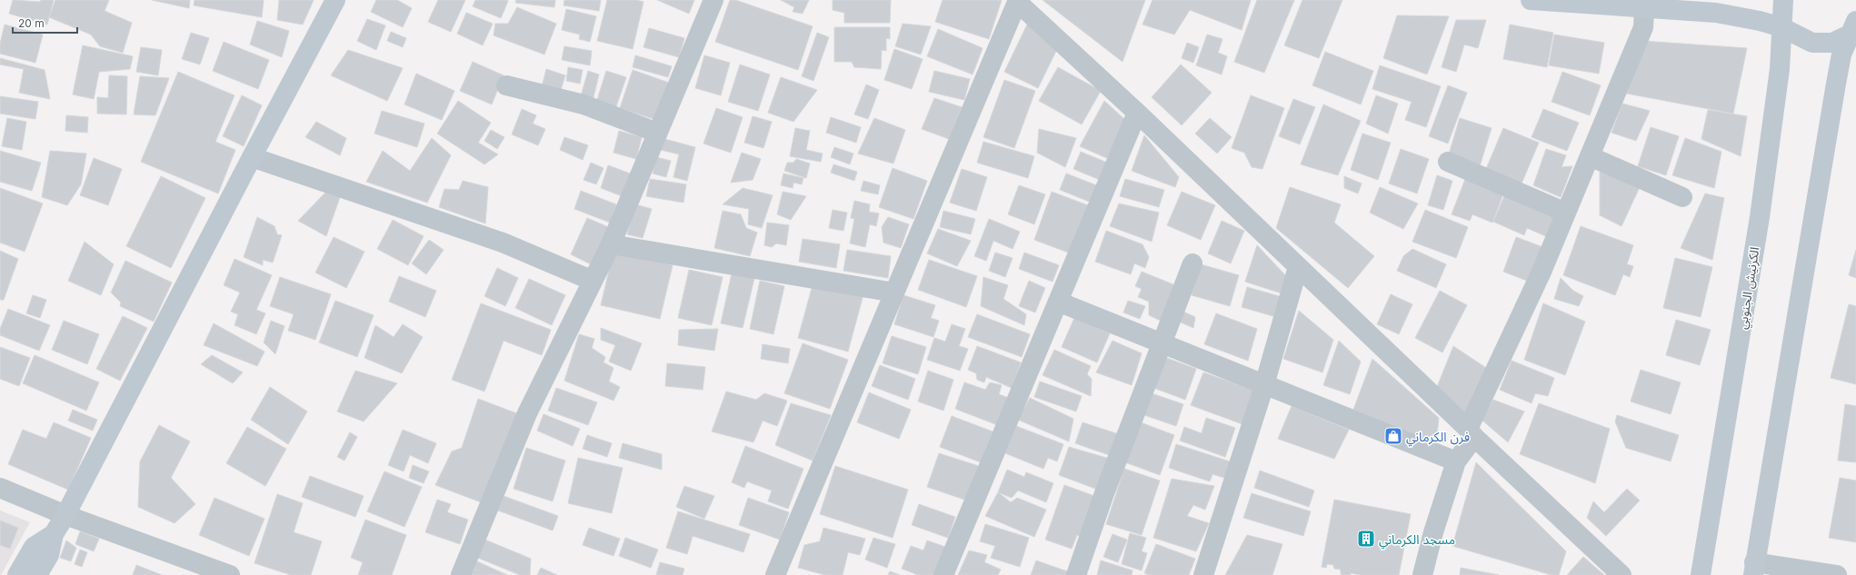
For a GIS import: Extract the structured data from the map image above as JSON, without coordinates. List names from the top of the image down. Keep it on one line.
{"streets":{"main road":["الكرنيش الجنوبي"]},"places":{"shop":["فرن الكرماني"],"building":["مسجد الكرماني"]},"scale_bar":"20 m"}
